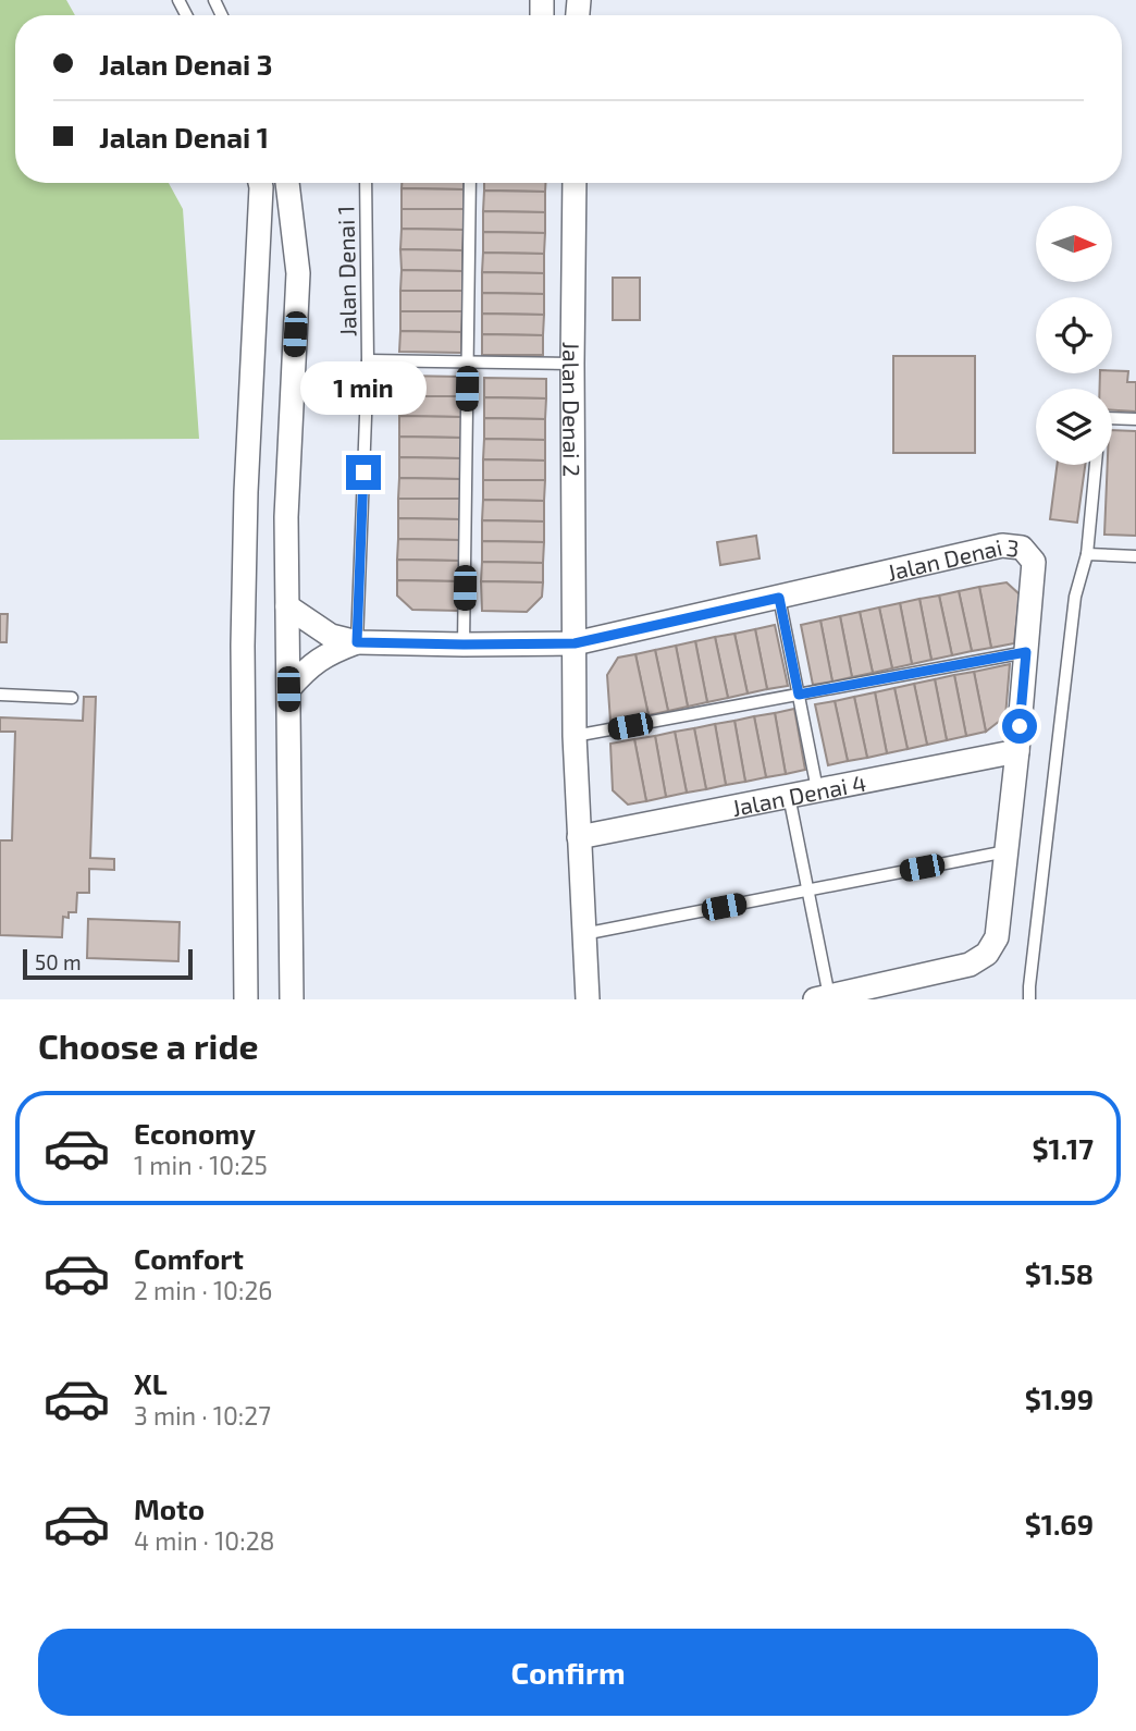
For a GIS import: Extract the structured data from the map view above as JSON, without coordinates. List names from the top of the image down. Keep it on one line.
{"streets":{"street":["Jalan Denai 2","Jalan Denai 3","Jalan Denai 4"],"lane":["Jalan Denai 1"]},"crossings":[["Jalan Denai 1","Jalan Denai 3"],["Jalan Denai 2","Jalan Denai 3"],["Jalan Denai 2","Jalan Denai 4"],["Jalan Denai 3","Jalan Denai 4"]],"scale_bar":"50 m","north":"right","page":{"banner":["Jalan Denai 3","Jalan Denai 1"],"bubble":"1 min","scale":"50 m","heading":"Choose a ride","list":[{"name":"Economy","note":"1 min · 10:25","value":"$1.17"},{"name":"Comfort","note":"2 min · 10:26","value":"$1.58"},{"name":"XL","note":"3 min · 10:27","value":"$1.99"},{"name":"Moto","note":"4 min · 10:28","value":"$1.69"}],"buttons":"Confirm"}}
